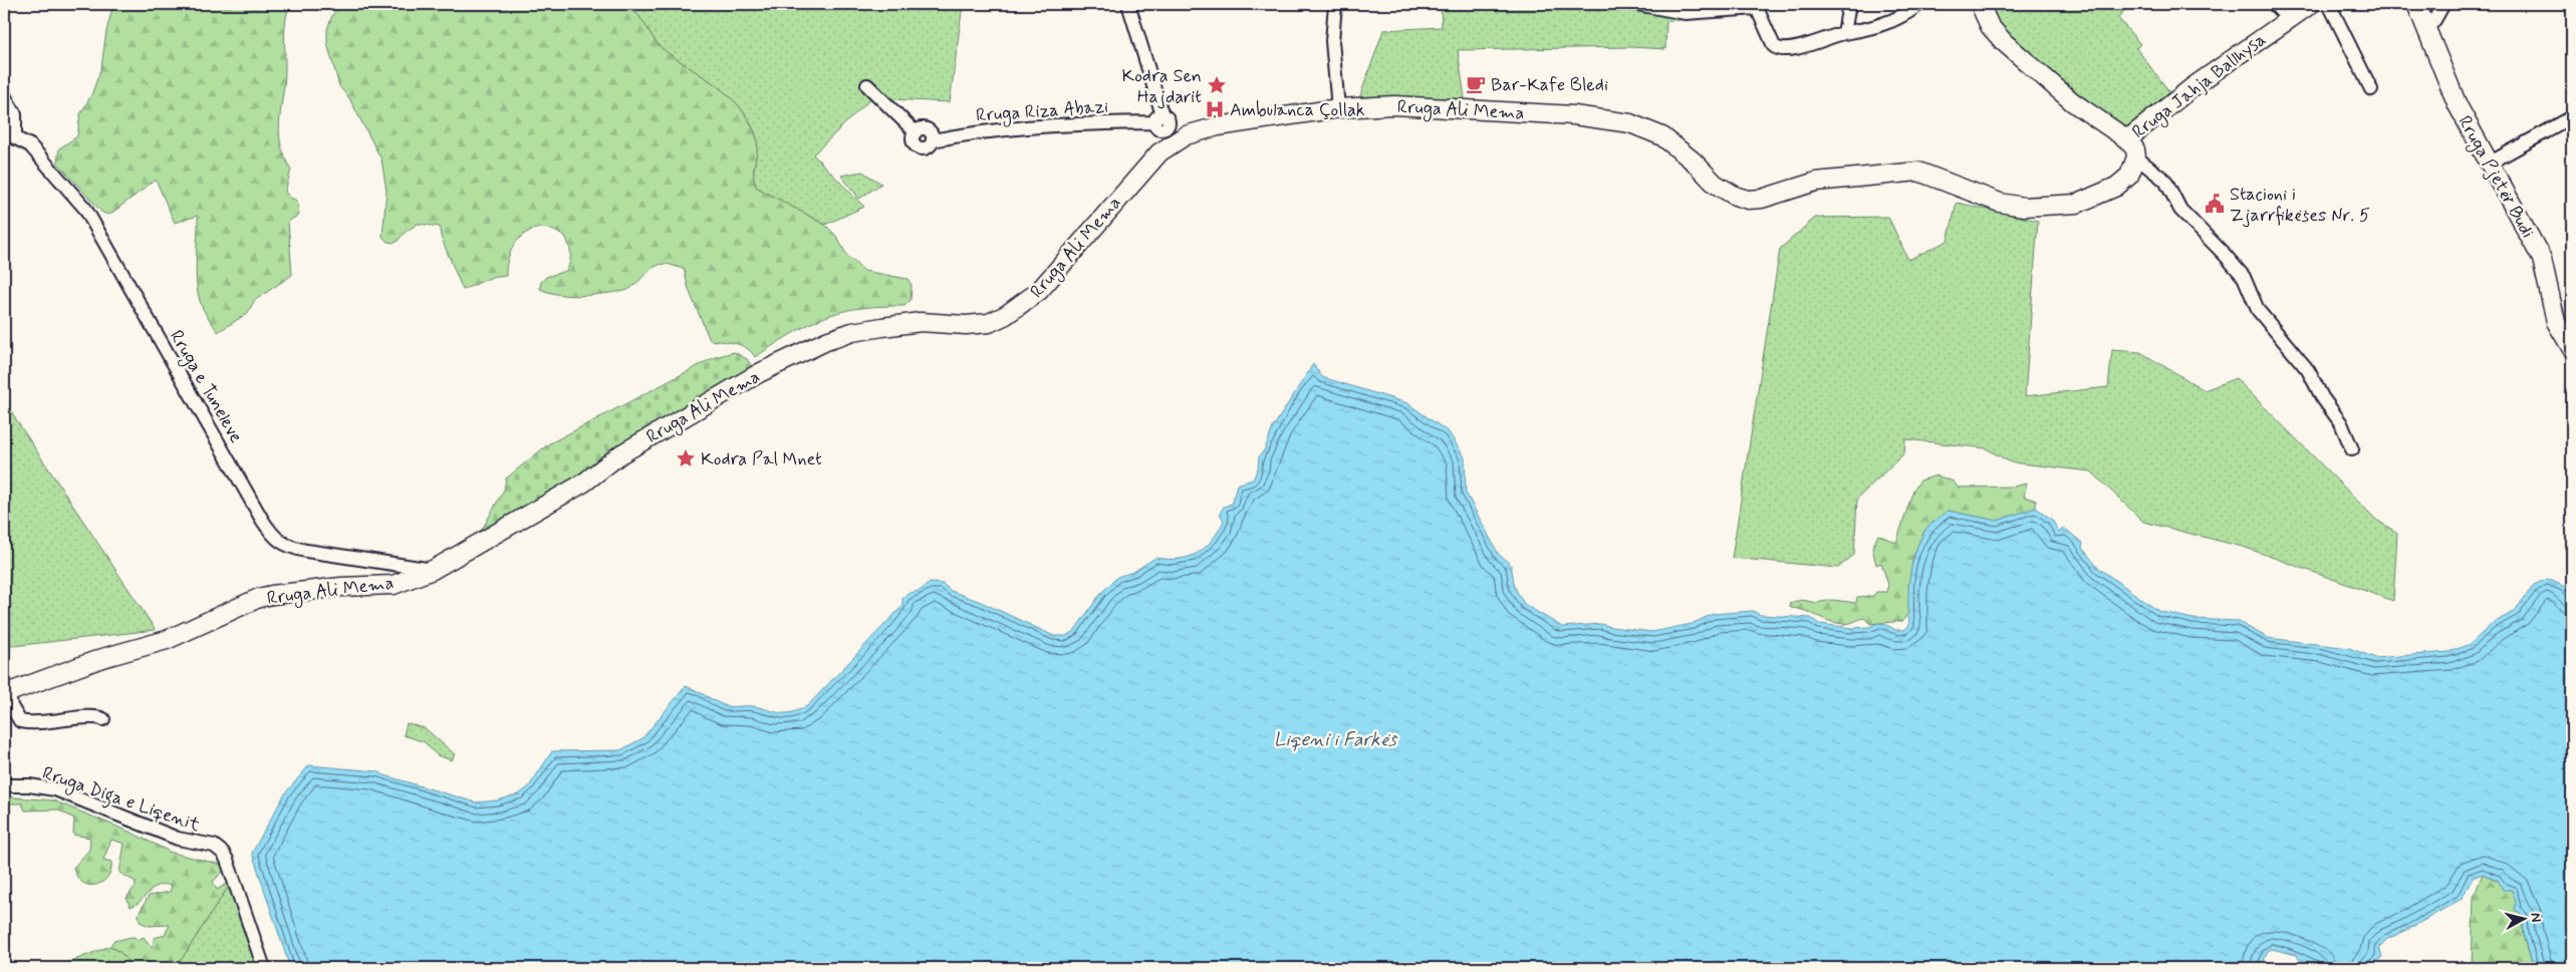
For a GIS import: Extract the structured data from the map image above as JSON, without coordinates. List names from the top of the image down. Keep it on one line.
{"streets":{"street":["Rruga Jahja Ballhysa","Rruga Ali Mema","Rruga Riza Abazi","Rruga Pjetër Budi","Rruga e Tuneleve","Rruga Diga e Liqenit"]},"crossings":[["Rruga Ali Mema","Rruga Riza Abazi"],["Rruga Ali Mema","Rruga e Tuneleve"]],"water":["Liqeni i Farkës"],"places":{"cafe":["Bar-Kafe Bledi"],"place":["Kodra Sen Hajdarit","Kodra Pal Mnet"],"hospital":["Ambulanca Çollak"],"public building":["Stacioni i Zjarrfikëses Nr. 5"]},"north":"right"}
